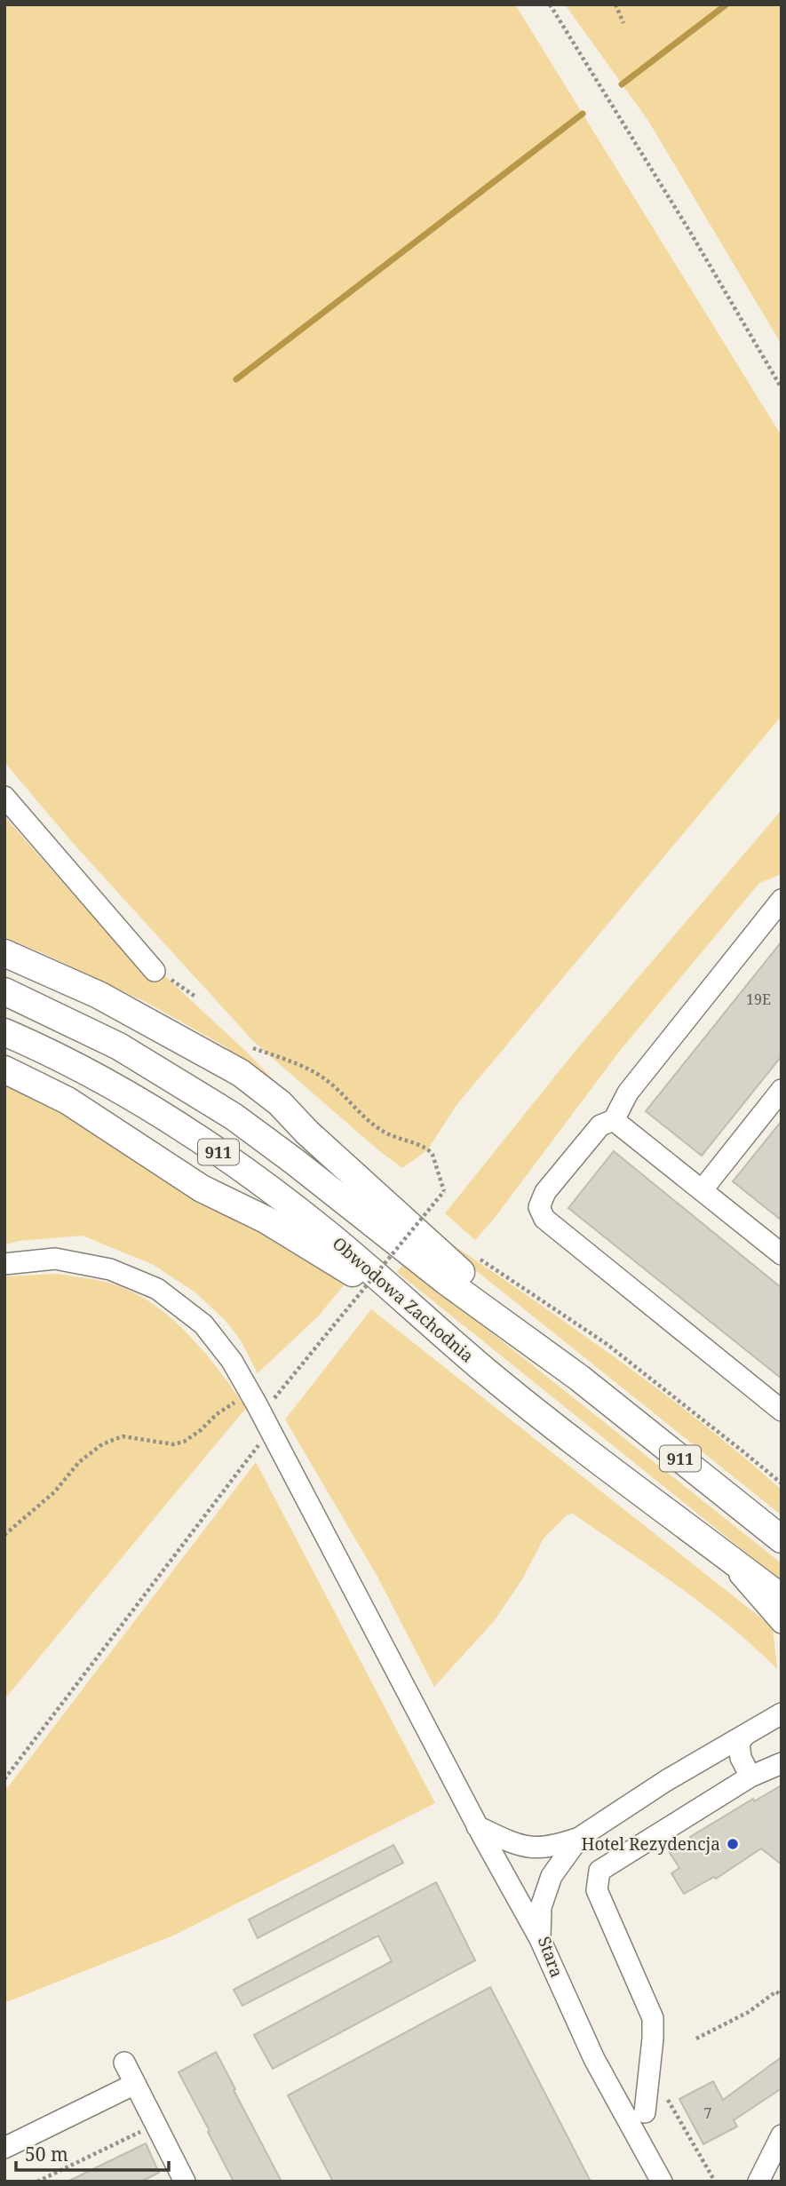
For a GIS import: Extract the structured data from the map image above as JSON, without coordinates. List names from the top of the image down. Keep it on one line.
{"streets":{"main road":["911","Obwodowa Zachodnia"],"street":["Stara"]},"places":["Hotel Rezydencja"],"house_numbers":["19E","7"],"scale_bar":"50 m"}
